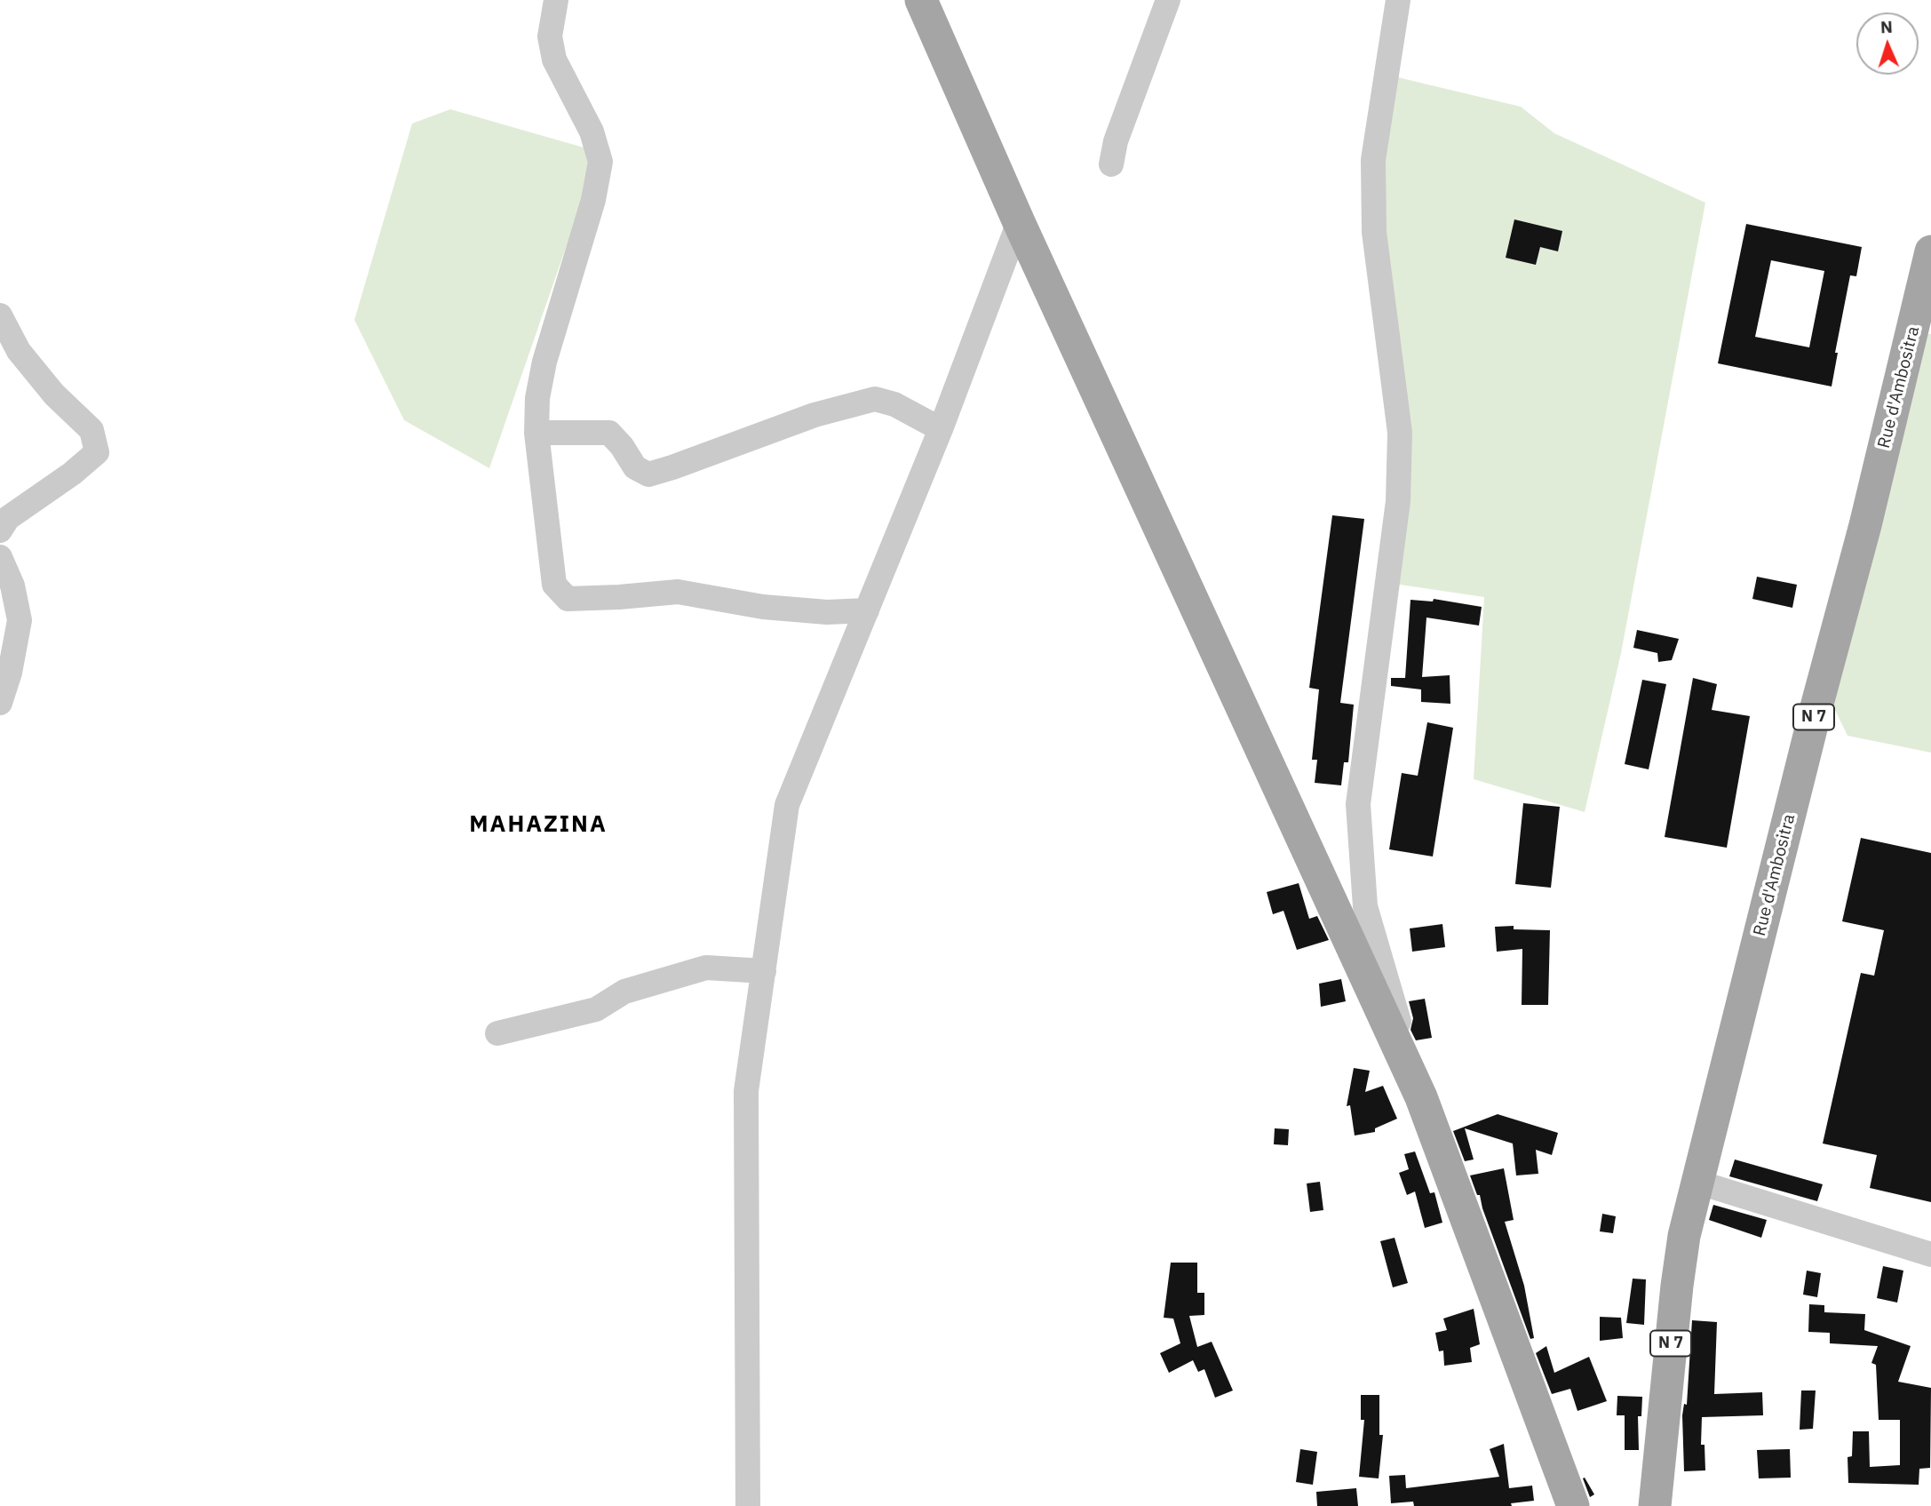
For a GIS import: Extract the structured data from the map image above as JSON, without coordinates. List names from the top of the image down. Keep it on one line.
{"streets":{"main road":["Rue d'Ambositra","N 7"]},"districts":["MAHAZINA"],"north":"top"}
